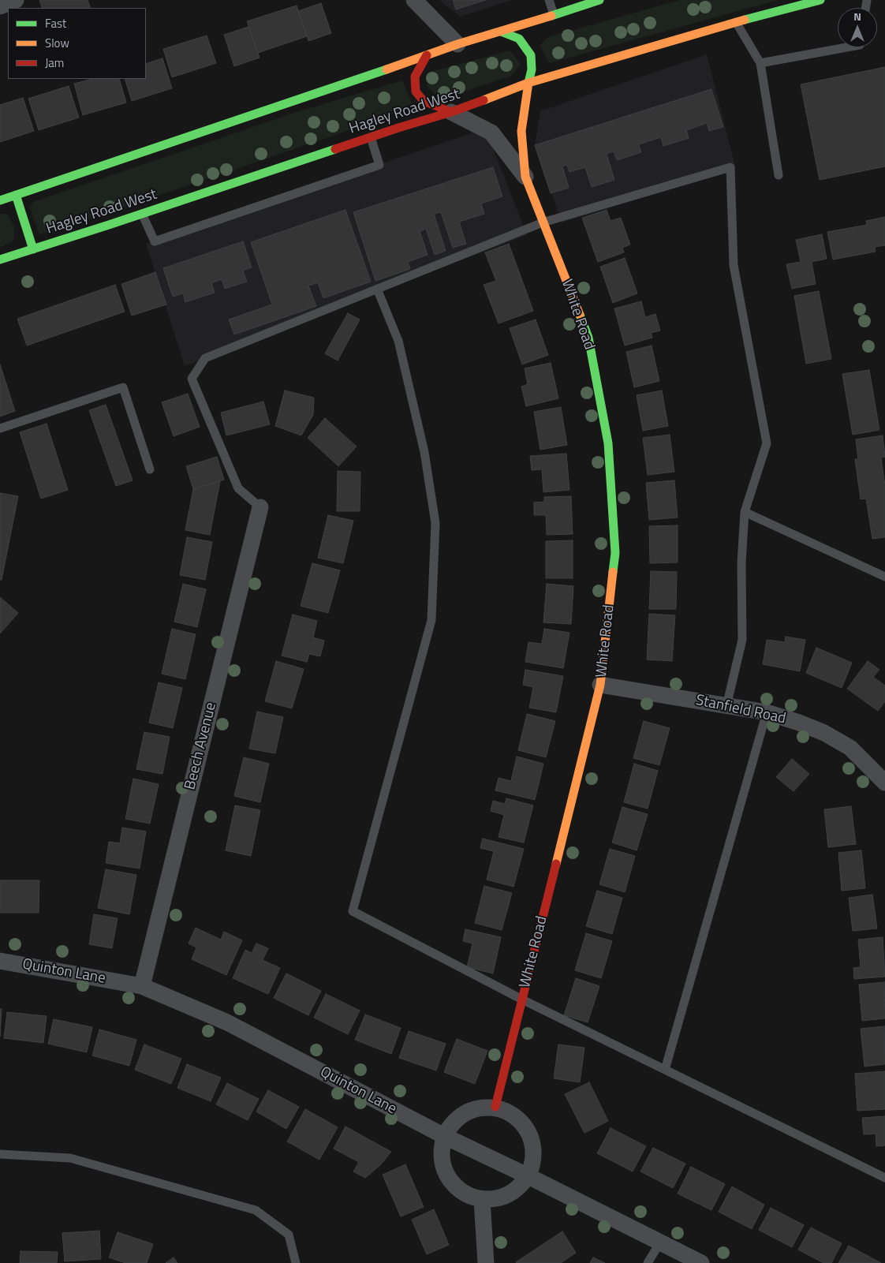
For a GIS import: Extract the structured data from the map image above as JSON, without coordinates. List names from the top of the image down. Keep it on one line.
{"streets":{"main road":["Hagley Road West","White Road"],"street":["Stanfield Road","Beech Avenue","Quinton Lane"]},"crossings":[["Hagley Road West","White Road"],["White Road","Stanfield Road"],["Beech Avenue","Quinton Lane"]],"legend":["Fast","Slow","Jam"],"north":"top"}
